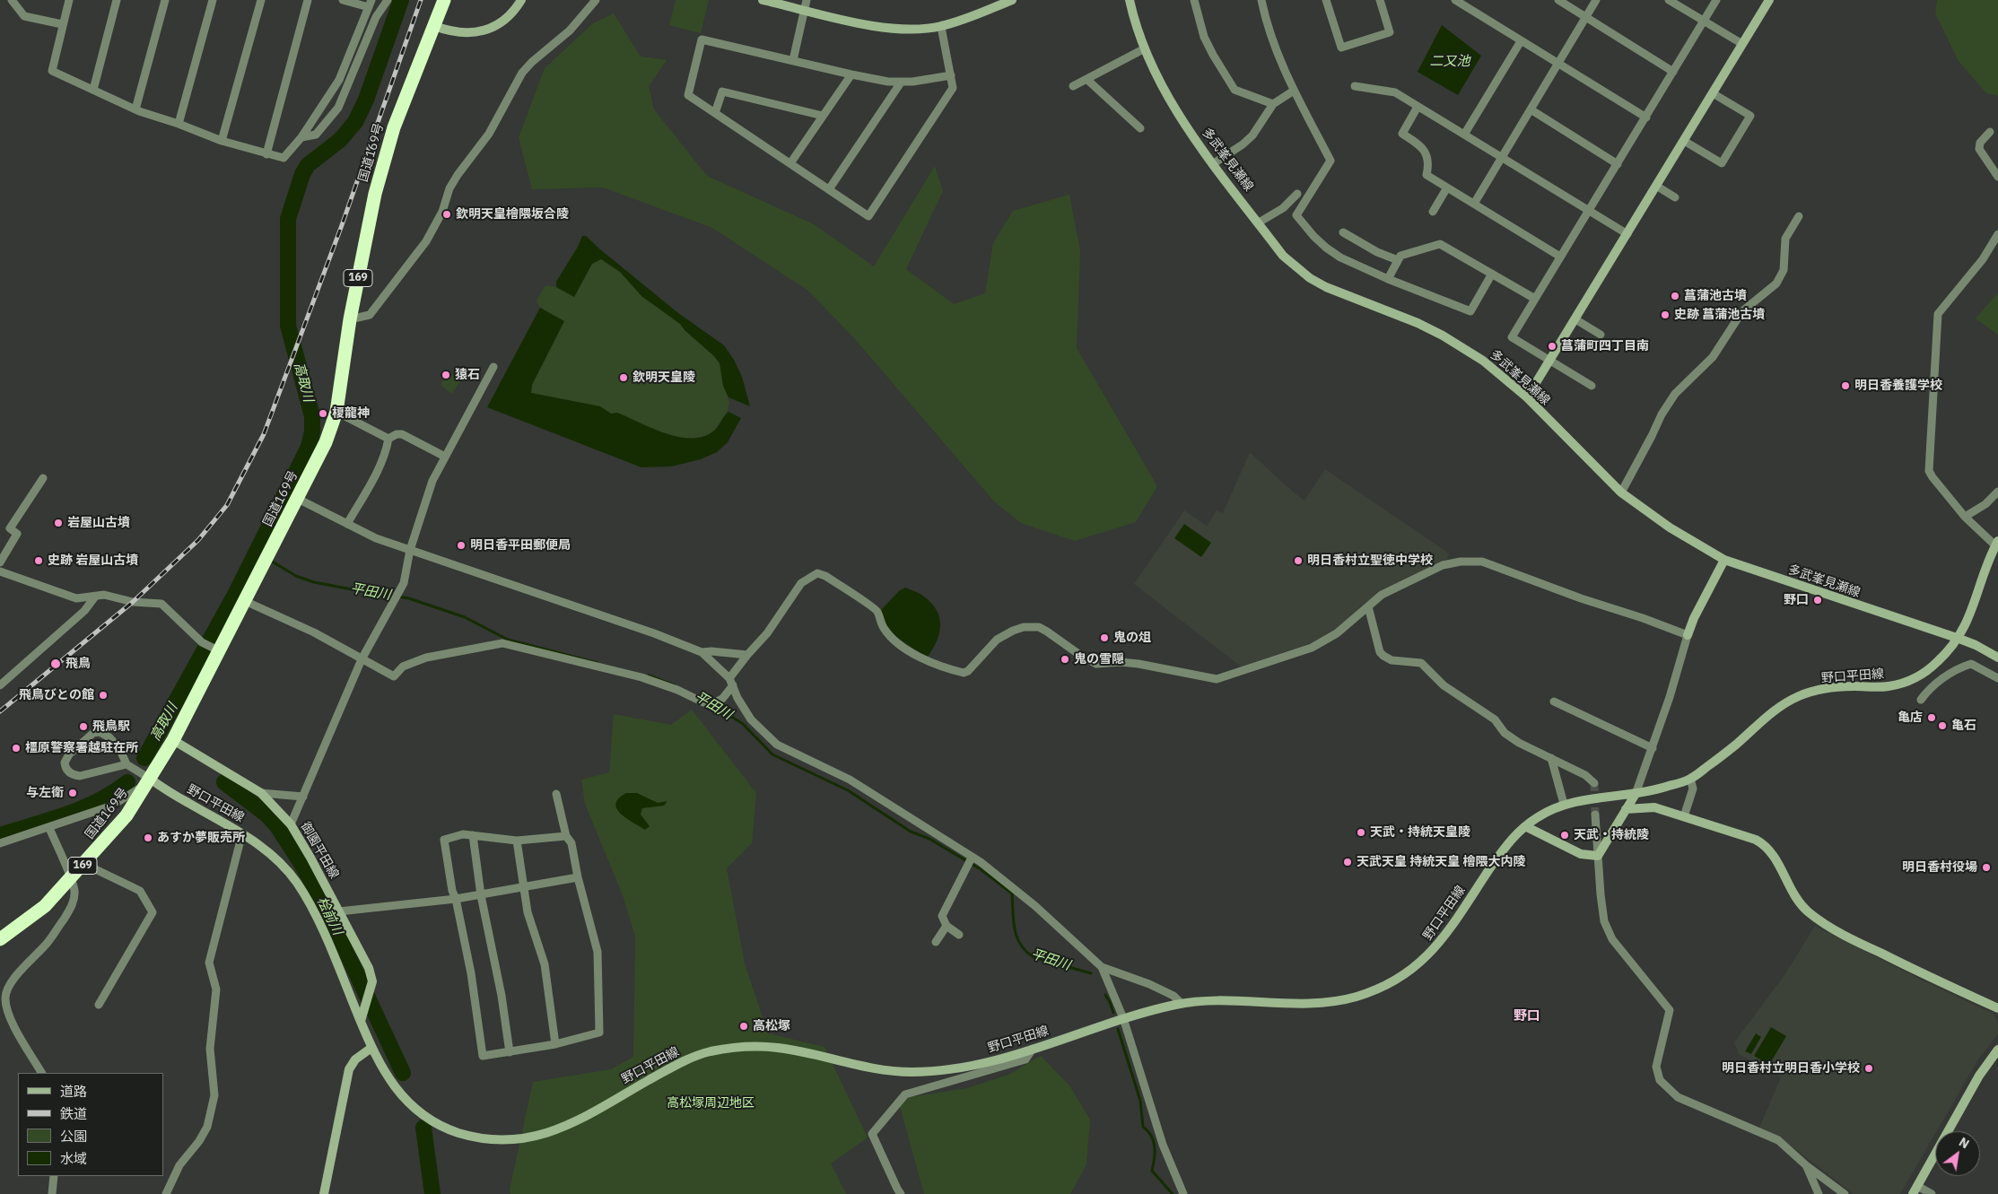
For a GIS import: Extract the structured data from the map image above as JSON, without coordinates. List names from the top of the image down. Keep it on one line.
{"streets":{"highway":["国道169号","169"],"main road":["多武峯見瀬線","野口平田線","御園平田線"]},"crossings":[["国道169号","野口平田線"],["国道169号","御園平田線"],["多武峯見瀬線","野口平田線"],["野口平田線","御園平田線"]],"districts":["野口"],"water":["二又池","高取川","平田川","桧前川"],"parks":["高松塚周辺地区"],"places":["欽明天皇檜隈坂合陵","菖蒲池古墳","史跡 菖蒲池古墳","菖蒲町四丁目南","猿石","欽明天皇陵","明日香養護学校","榎龍神","岩屋山古墳","明日香平田郵便局","史跡 岩屋山古墳","明日香村立聖徳中学校","野口","鬼の俎","鬼の雪隠","飛鳥","飛鳥びとの館","亀店","亀石","飛鳥駅","橿原警察署越駐在所","与左衛","天武・持統天皇陵","天武・持統陵","あすか夢販売所","天武天皇 持統天皇 檜隈大内陵","明日香村役場","高松塚","明日香村立明日香小学校"],"legend":["道路","鉄道","公園","水域"],"north":"top right"}
